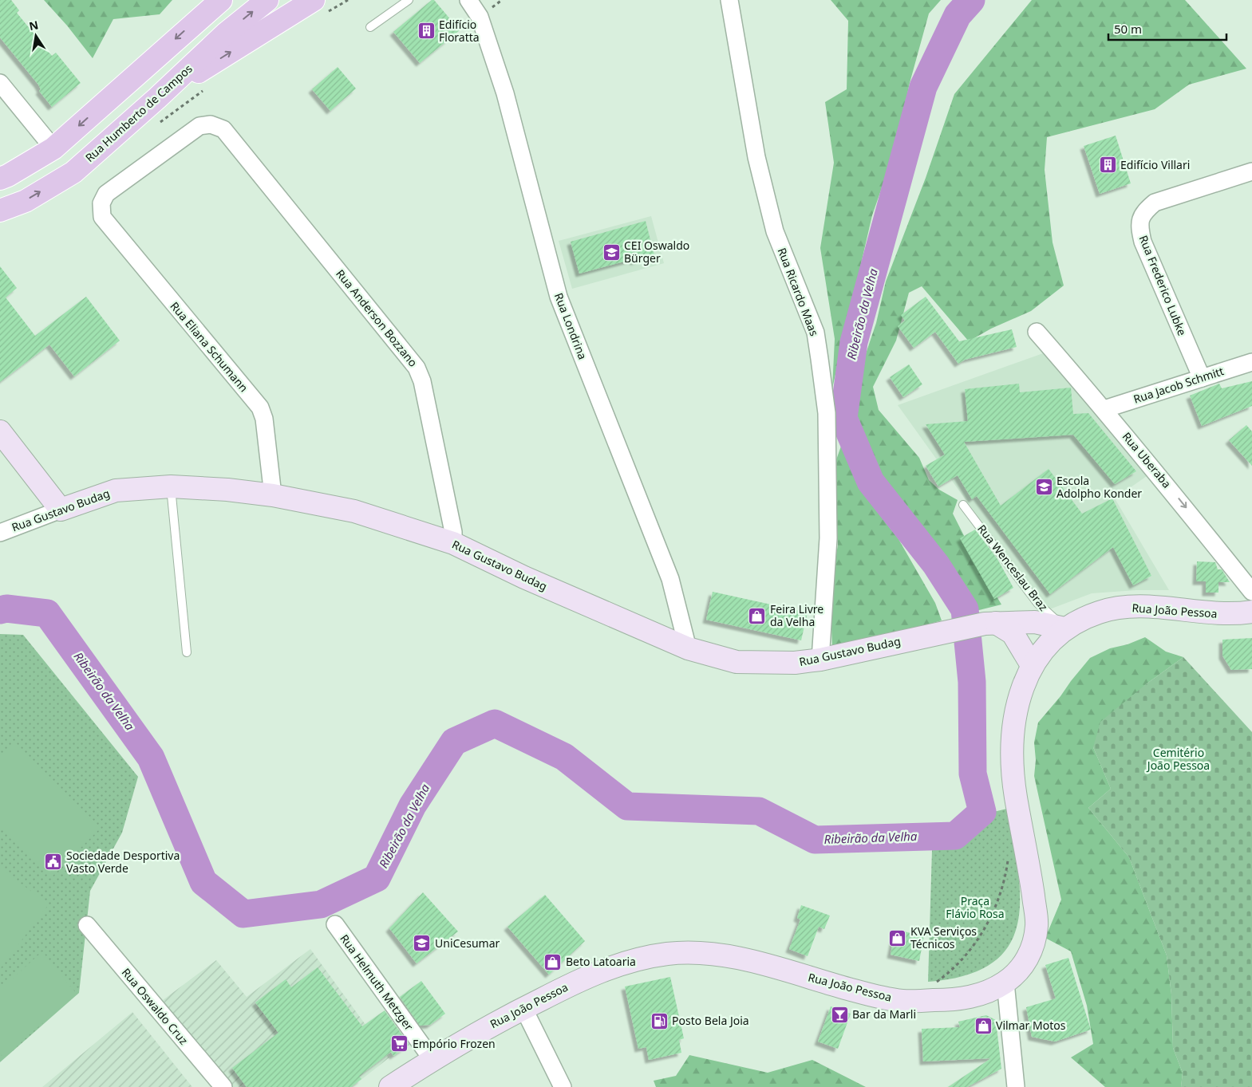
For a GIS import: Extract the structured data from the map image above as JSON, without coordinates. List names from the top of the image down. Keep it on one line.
{"streets":{"main road":["Rua Humberto de Campos","Rua Gustavo Budag","Rua João Pessoa"],"street":["Rua Frederico Lubke","Rua Ricardo Maas","Rua Anderson Bozzano","Rua Londrina","Rua Eliana Schumann","Rua Jacob Schmitt","Rua Uberaba","Rua Helmuth Metzger","Rua Oswaldo Cruz"],"lane":["Rua Wenceslau Braz"]},"crossings":[["Rua Frederico Lubke","Rua Jacob Schmitt"],["Rua Ricardo Maas","Rua Gustavo Budag"],["Rua Anderson Bozzano","Rua Eliana Schumann"],["Rua Anderson Bozzano","Rua Gustavo Budag"],["Rua Londrina","Rua Gustavo Budag"],["Rua Eliana Schumann","Rua Gustavo Budag"],["Rua Jacob Schmitt","Rua Uberaba"],["Rua Gustavo Budag","Rua Wenceslau Braz"],["Rua Gustavo Budag","Rua João Pessoa"],["Rua Wenceslau Braz","Rua João Pessoa"],["Rua João Pessoa","Rua Helmuth Metzger"]],"one_way":["Rua Uberaba"],"water":["Ribeirão da Velha"],"parks":["Cemitério João Pessoa","Praça Flávio Rosa"],"places":{"building":["Edifício Floratta","Edifício Villari"],"school or university":["CEI Oswaldo Bürger","Escola Adolpho Konder","UniCesumar"],"shop":["Feira Livre da Velha","KVA Serviços Técnicos","Beto Latoaria","Vilmar Motos"],"public building":["Sociedade Desportiva Vasto Verde"],"bar":["Bar da Marli"],"fuel station":["Posto Bela Joia"],"supermarket":["Empório Frozen"]},"scale_bar":"50 m","north":"top"}
